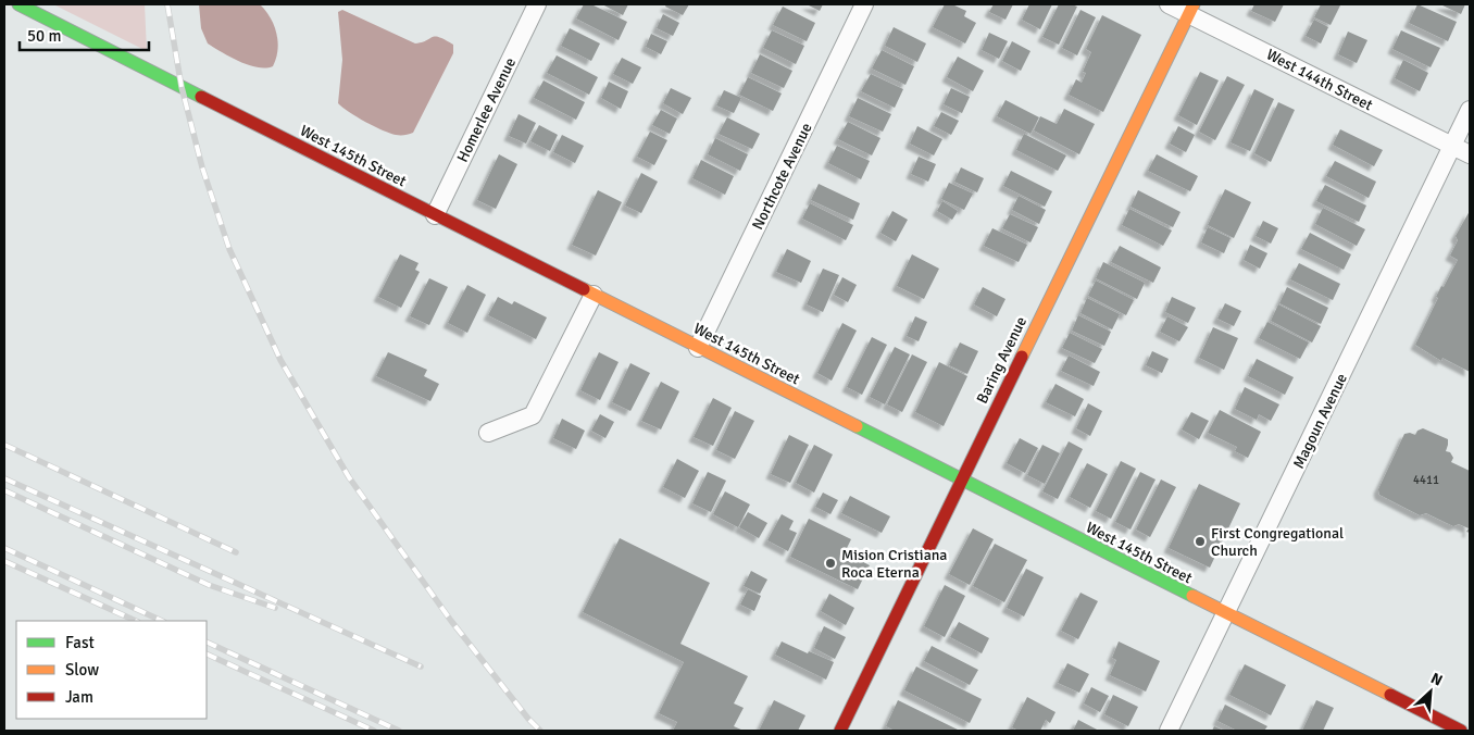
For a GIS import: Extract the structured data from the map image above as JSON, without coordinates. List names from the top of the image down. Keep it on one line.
{"streets":{"street":["West 144th Street","Homerlee Avenue","West 145th Street","Northcote Avenue","Baring Avenue","Magoun Avenue"]},"crossings":[["West 144th Street","Baring Avenue"],["West 144th Street","Magoun Avenue"],["Homerlee Avenue","West 145th Street"],["West 145th Street","Northcote Avenue"],["West 145th Street","Baring Avenue"],["West 145th Street","Magoun Avenue"]],"places":["First Congregational Church","Mision Cristiana Roca Eterna"],"house_numbers":["4411"],"legend":["Fast","Slow","Jam"],"scale_bar":"50 m","north":"top right"}
